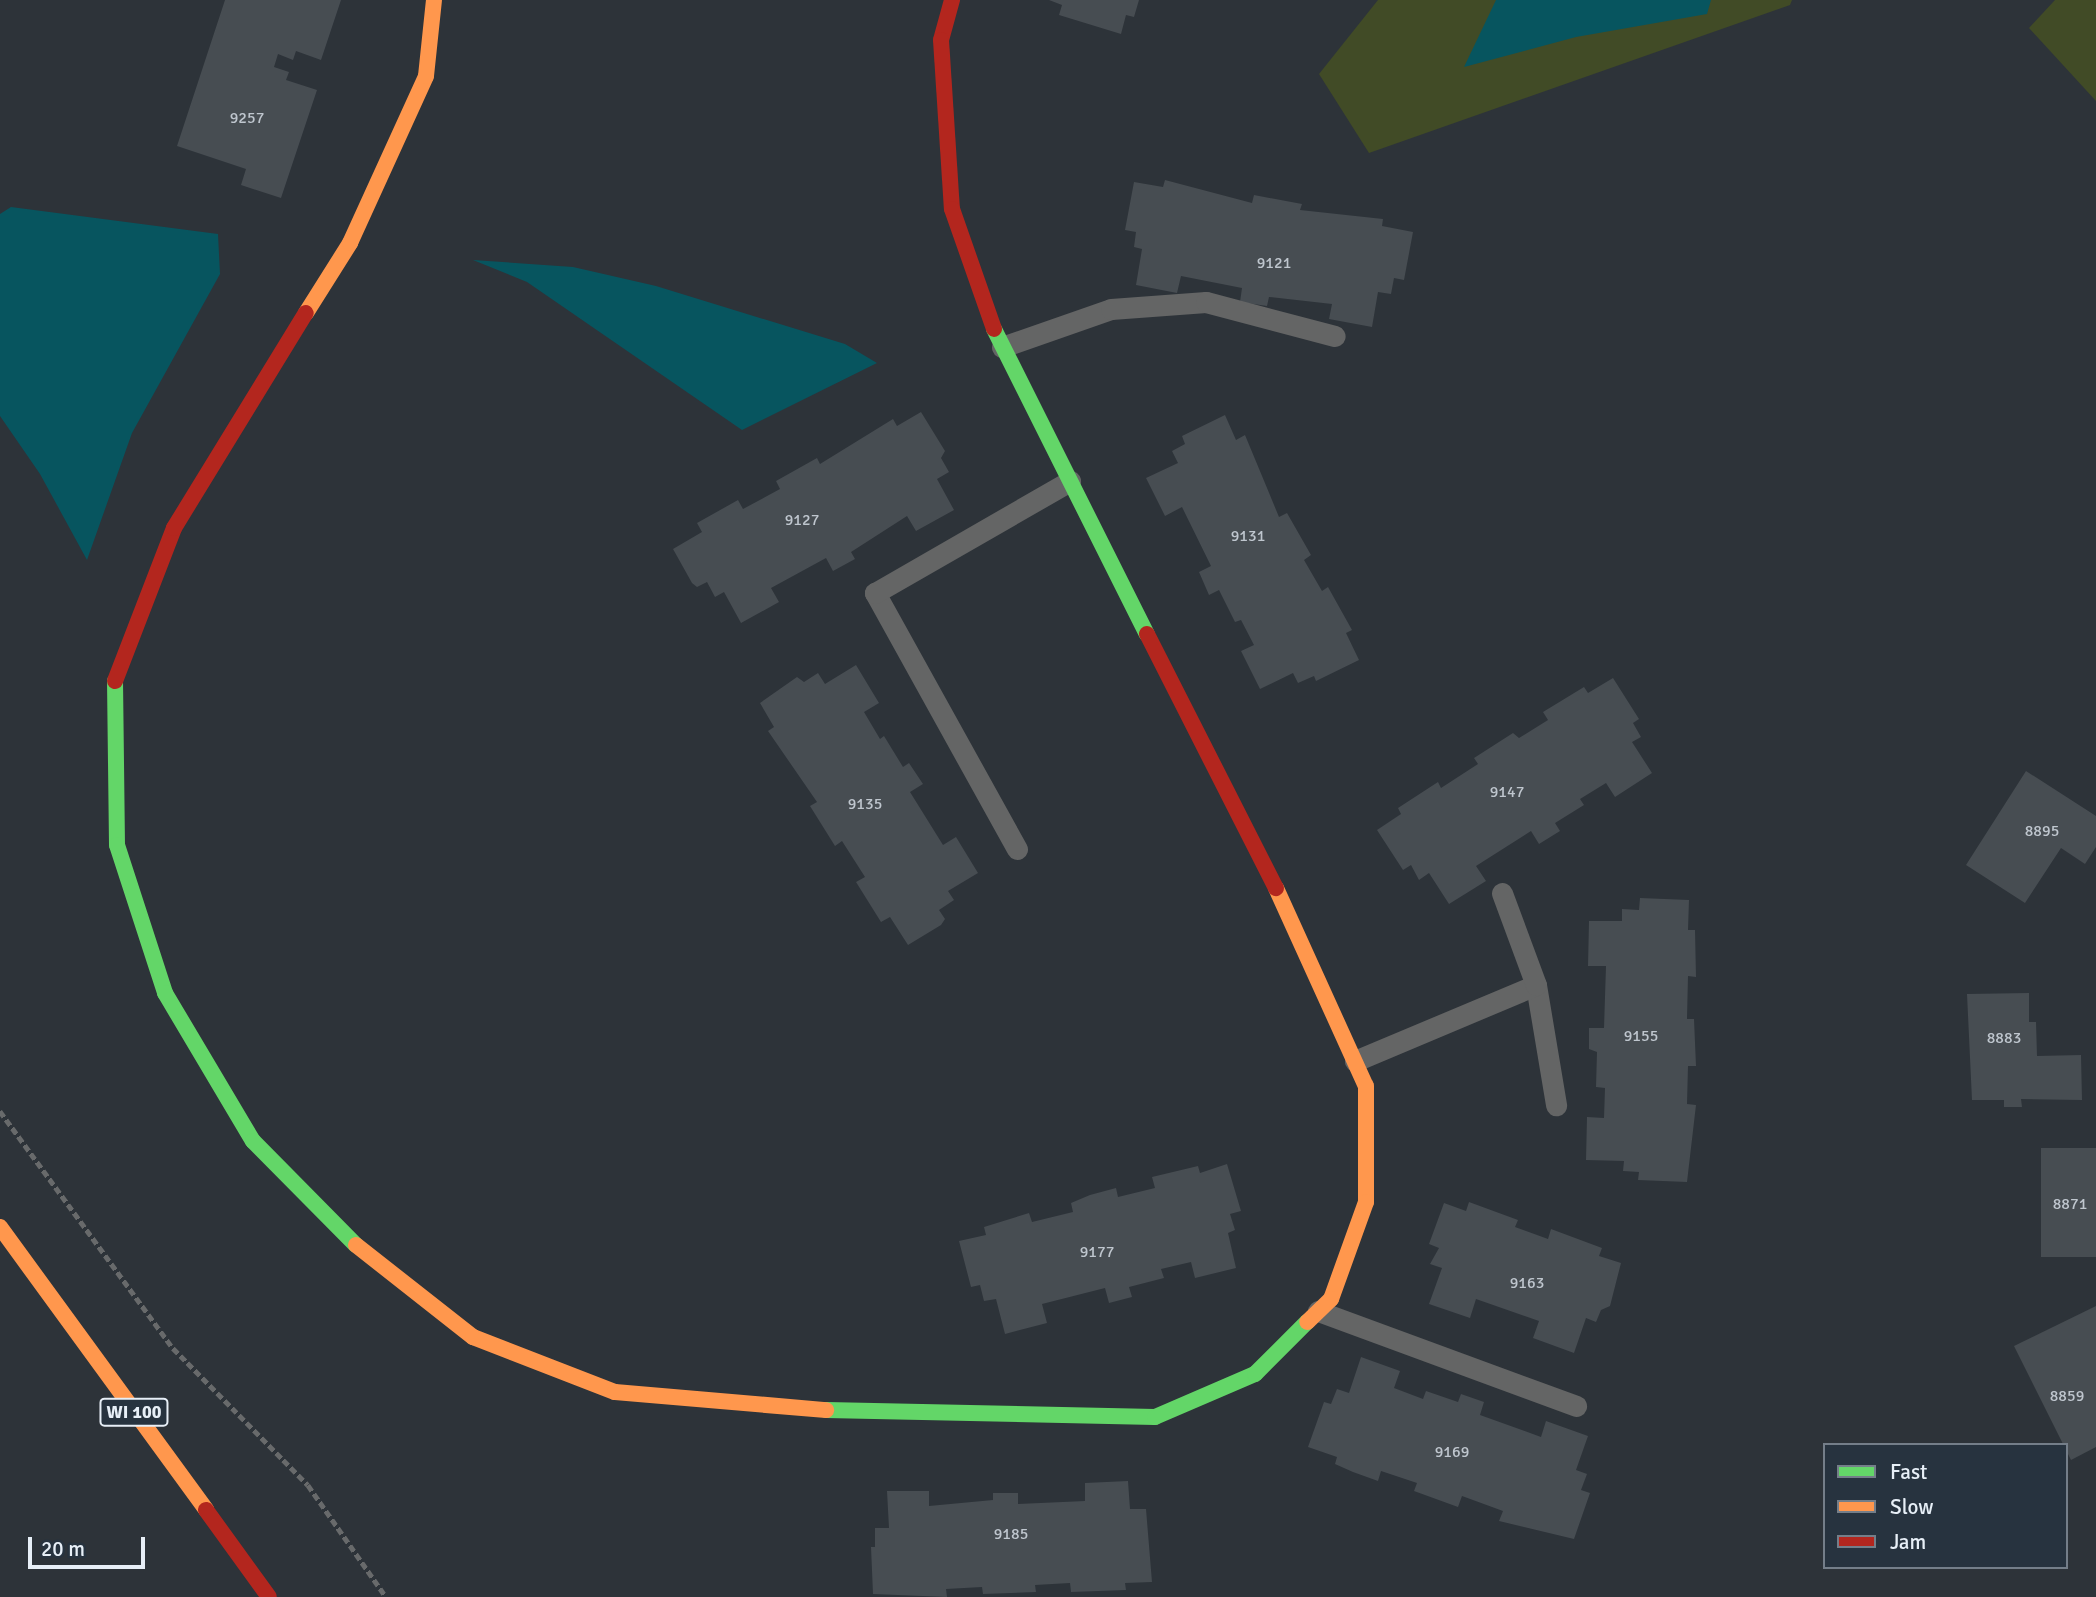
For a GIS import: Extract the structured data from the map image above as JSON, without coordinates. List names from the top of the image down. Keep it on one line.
{"streets":{"street":["WI 100"]},"house_numbers":["9257","9121","9127","9131","9147","9135","8895","9155","8883","8871","9177","9163","8859","9169","9185"],"legend":["Fast","Slow","Jam"],"scale_bar":"20 m"}
